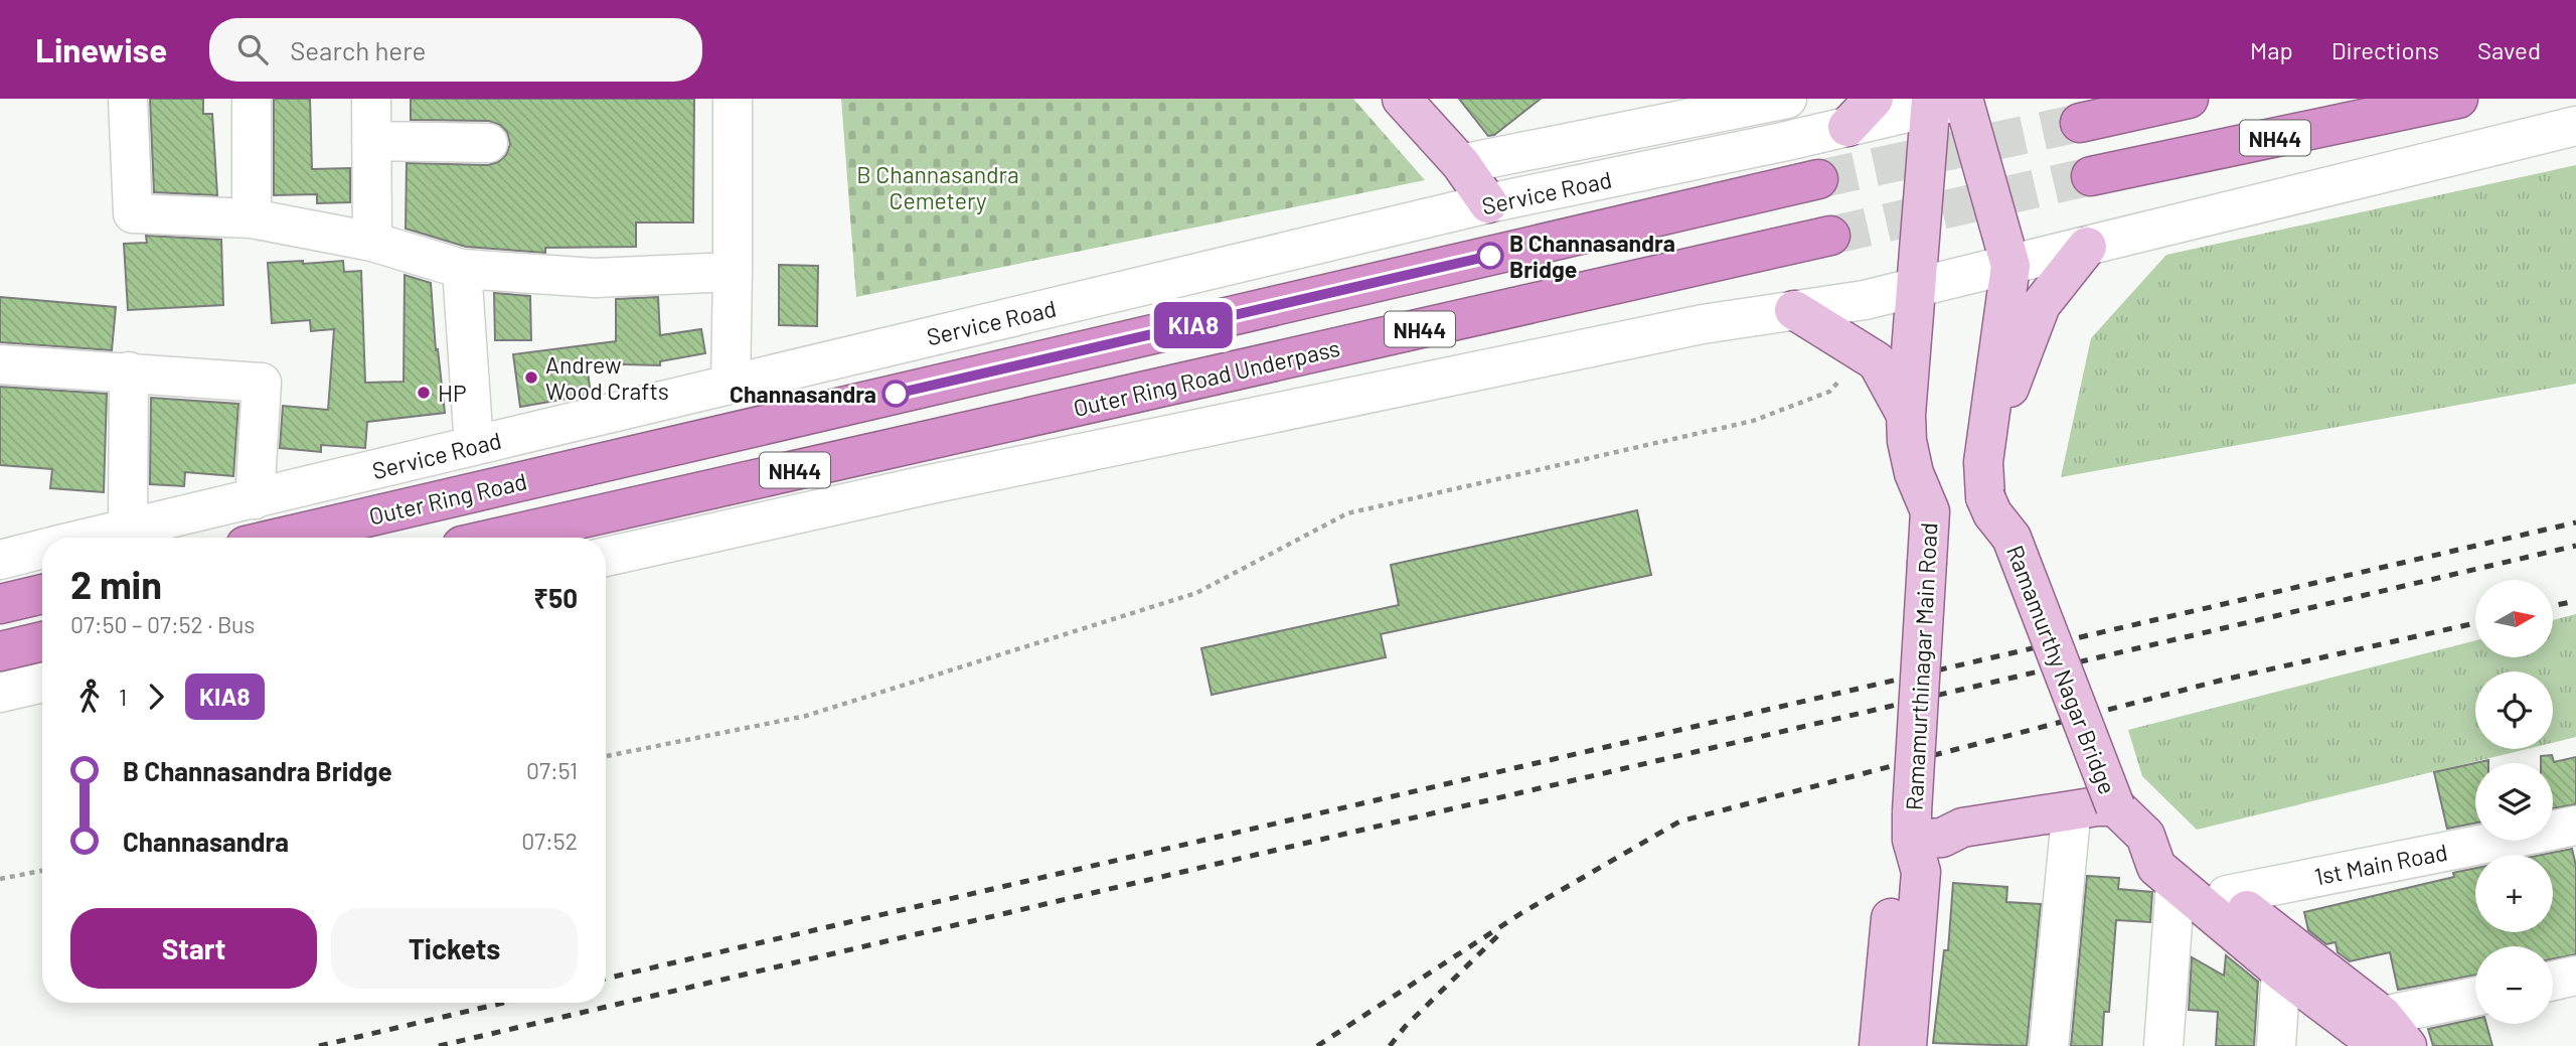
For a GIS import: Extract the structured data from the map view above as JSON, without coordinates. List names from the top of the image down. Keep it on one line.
{"streets":{"highway":["NH44","Outer Ring Road Underpass","Outer Ring Road"],"main road":["Ramamurthinagar Main Road","Ramamurthy Nagar Bridge"],"street":["Service Road","1st Main Road"]},"crossings":[["NH44","Outer Ring Road Underpass"],["Service Road","Ramamurthinagar Main Road"]],"parks":["B Channasandra Cemetery"],"places":["B Channasandra Bridge","Andrew Wood Crafts","HP","Channasandra"],"lines":["bus line KIA8"],"north":"right","page":{"header":"Linewise","search":"Search here","nav":["Map","Directions","Saved"],"on_map":"KIA8","heading":["2 min","07:50 – 07:52 · Bus","₹50"],"map_buttons":["+","−"],"legs":["1","KIA8"],"list":[{"name":"B Channasandra Bridge","value":"07:51"},{"name":"Channasandra","value":"07:52"}],"buttons":["Start","Tickets"]}}
